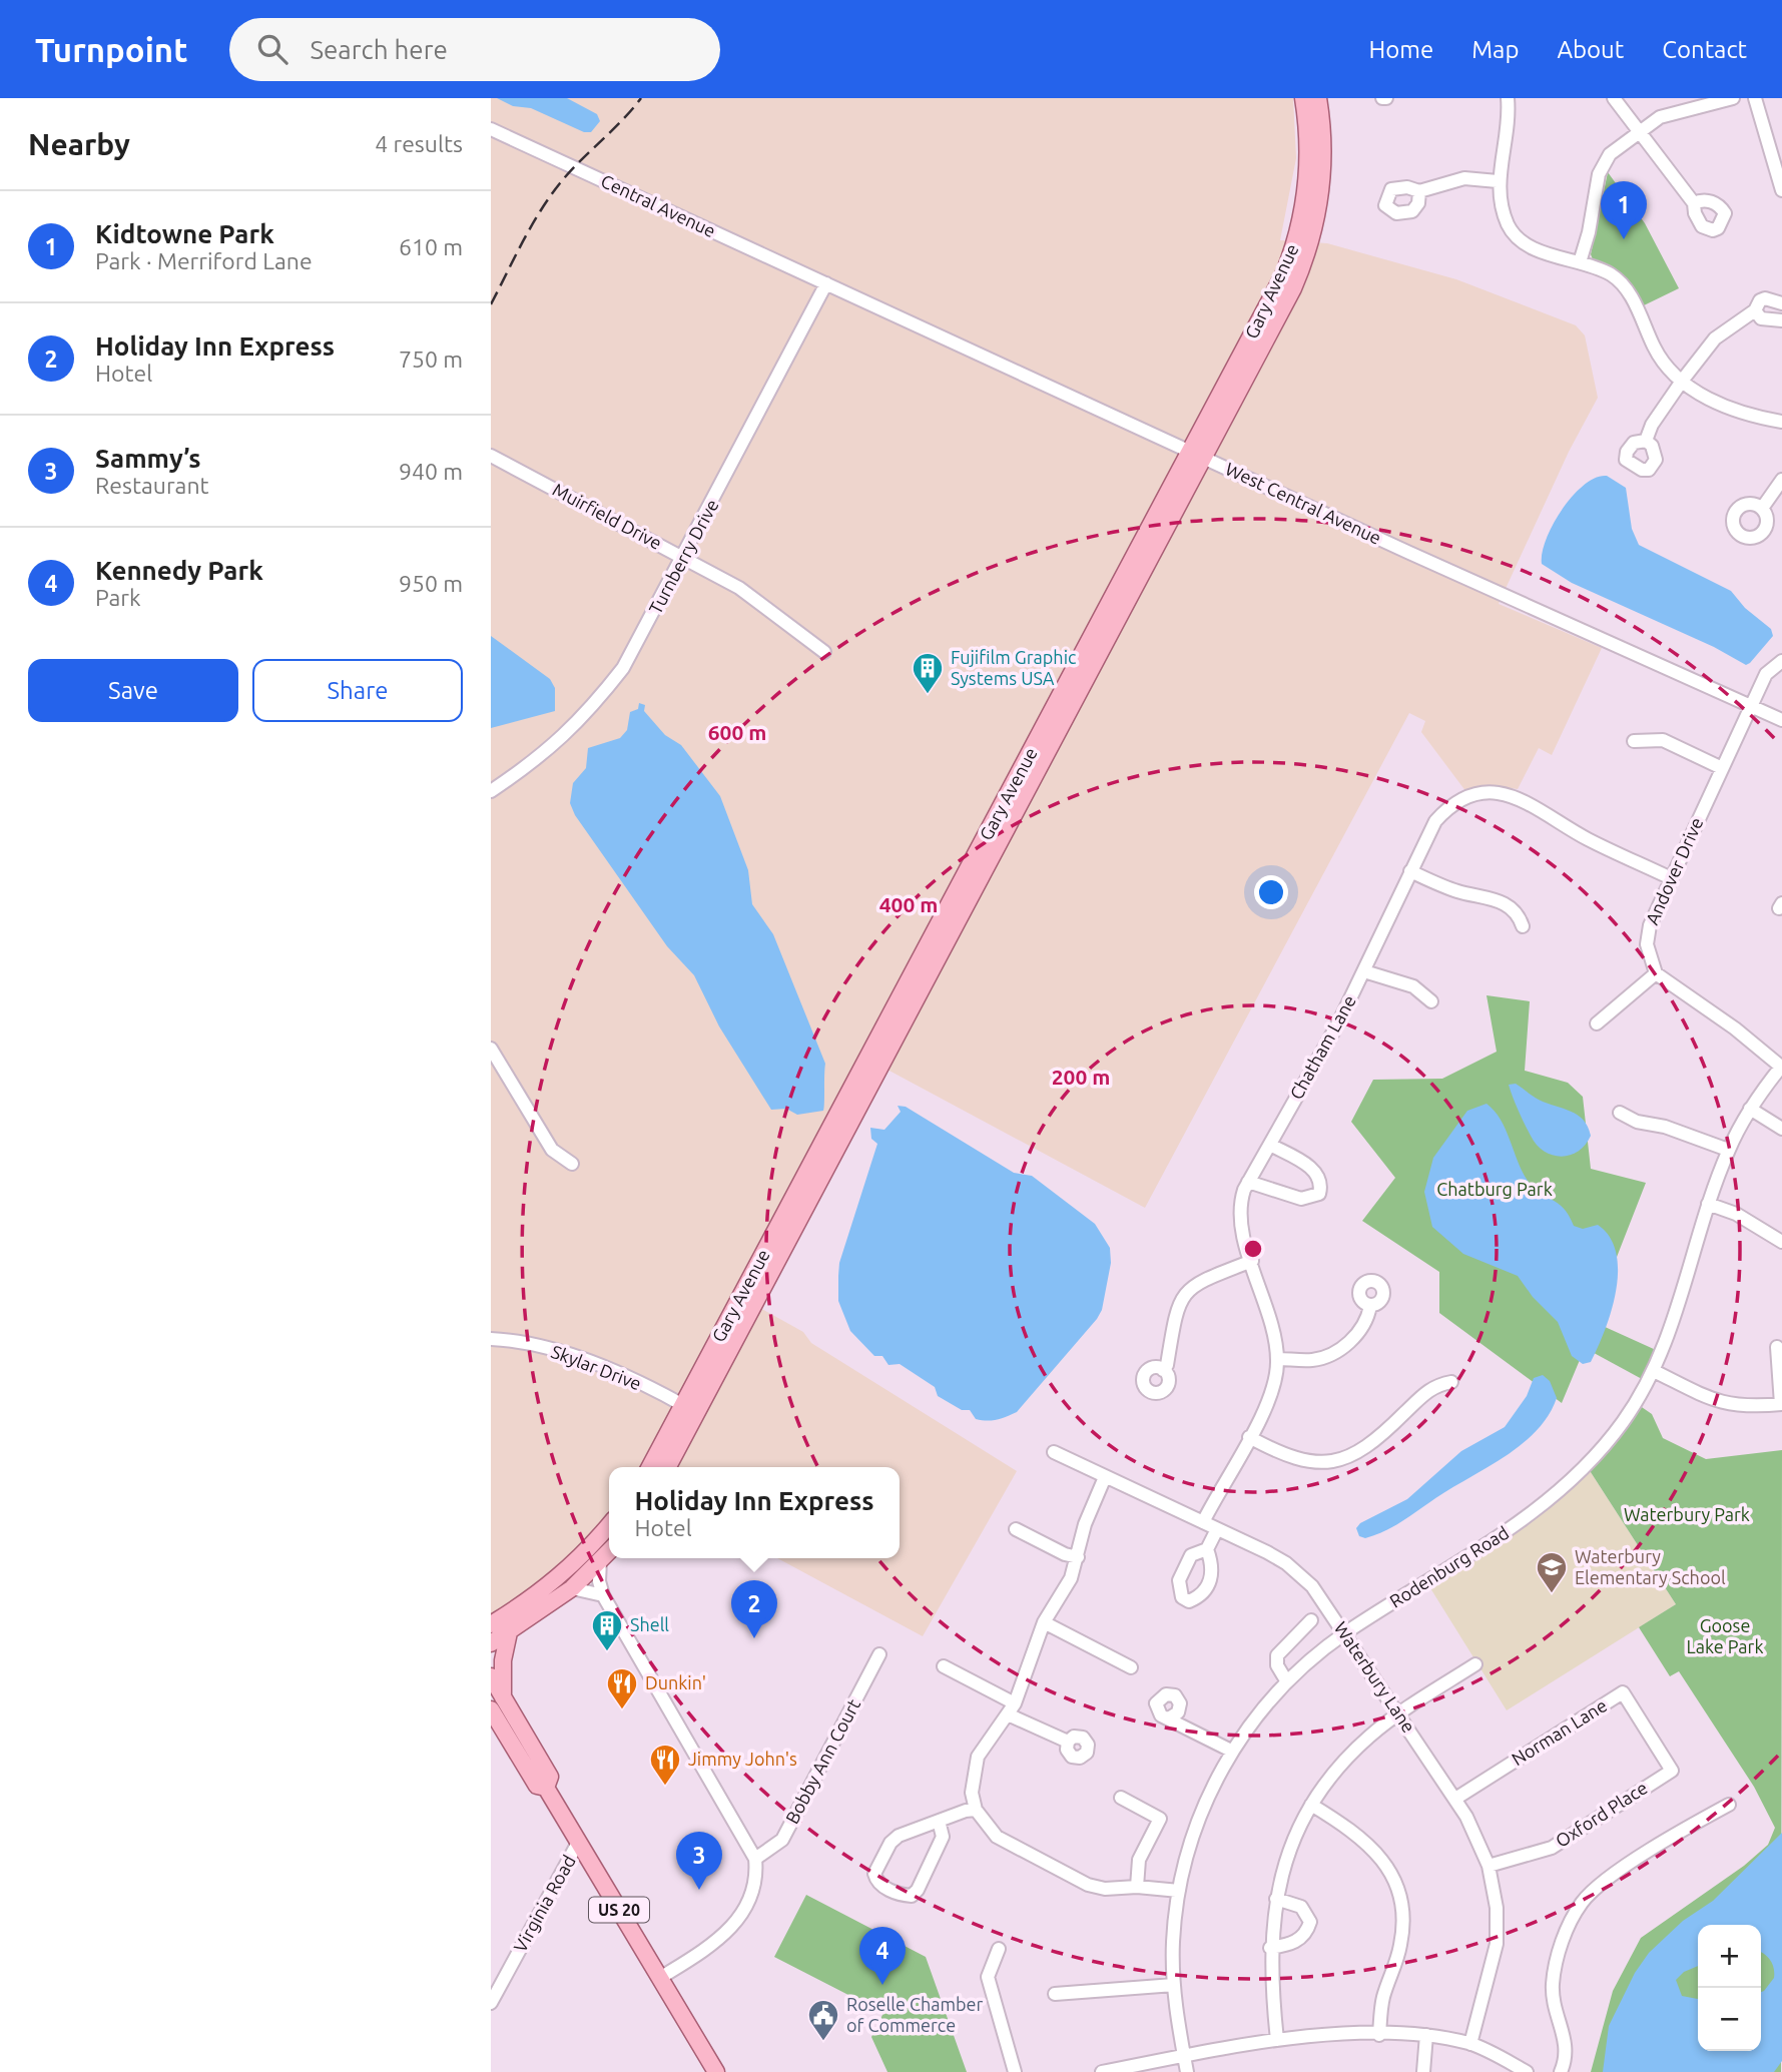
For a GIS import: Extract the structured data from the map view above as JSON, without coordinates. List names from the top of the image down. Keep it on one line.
{"streets":{"main road":["Gary Avenue","US 20"],"street":["Central Avenue","West Central Avenue","Muirfield Drive","Turnberry Drive","Andover Drive","Chatham Lane","Skylar Drive","Rodenburg Road","Waterbury Lane","Norman Lane","Bobby Ann Court","Oxford Place","Virginia Road"]},"crossings":[["Central Avenue","West Central Avenue"],["Central Avenue","Turnberry Drive"],["Gary Avenue","West Central Avenue"],["Gary Avenue","Skylar Drive"],["West Central Avenue","Turnberry Drive"],["West Central Avenue","Andover Drive"],["Muirfield Drive","Turnberry Drive"],["Andover Drive","Chatham Lane"],["Chatham Lane","Waterbury Lane"],["Rodenburg Road","Waterbury Lane"],["Waterbury Lane","Norman Lane"],["Waterbury Lane","Oxford Place"],["Norman Lane","Oxford Place"],["Virginia Road","US 20"]],"parks":["Chatburg Park","Waterbury Park","Goose Lake Park"],"places":{"building":["Fujifilm Graphic Systems USA","Shell"],"school or university":["Waterbury Elementary School"],"restaurant":["Dunkin'","Jimmy John's"],"public building":["Roselle Chamber of Commerce"]},"page":{"header":"Turnpoint","search":"Search here","nav":["Home","Map","About","Contact"],"heading":["Nearby","4 results"],"pins":["1","2","3","4"],"list":[{"mark":"1","name":"Kidtowne Park","note":"Park · Merriford Lane","value":"610 m"},{"mark":"2","name":"Holiday Inn Express","note":"Hotel","value":"750 m"},{"mark":"3","name":"Sammy’s","note":"Restaurant","value":"940 m"},{"mark":"4","name":"Kennedy Park","note":"Park","value":"950 m"}],"buttons":["Save","Share"],"popup":["Holiday Inn Express","Hotel"],"map_buttons":["+","−"]},"rings":["600 m","400 m","200 m"]}
